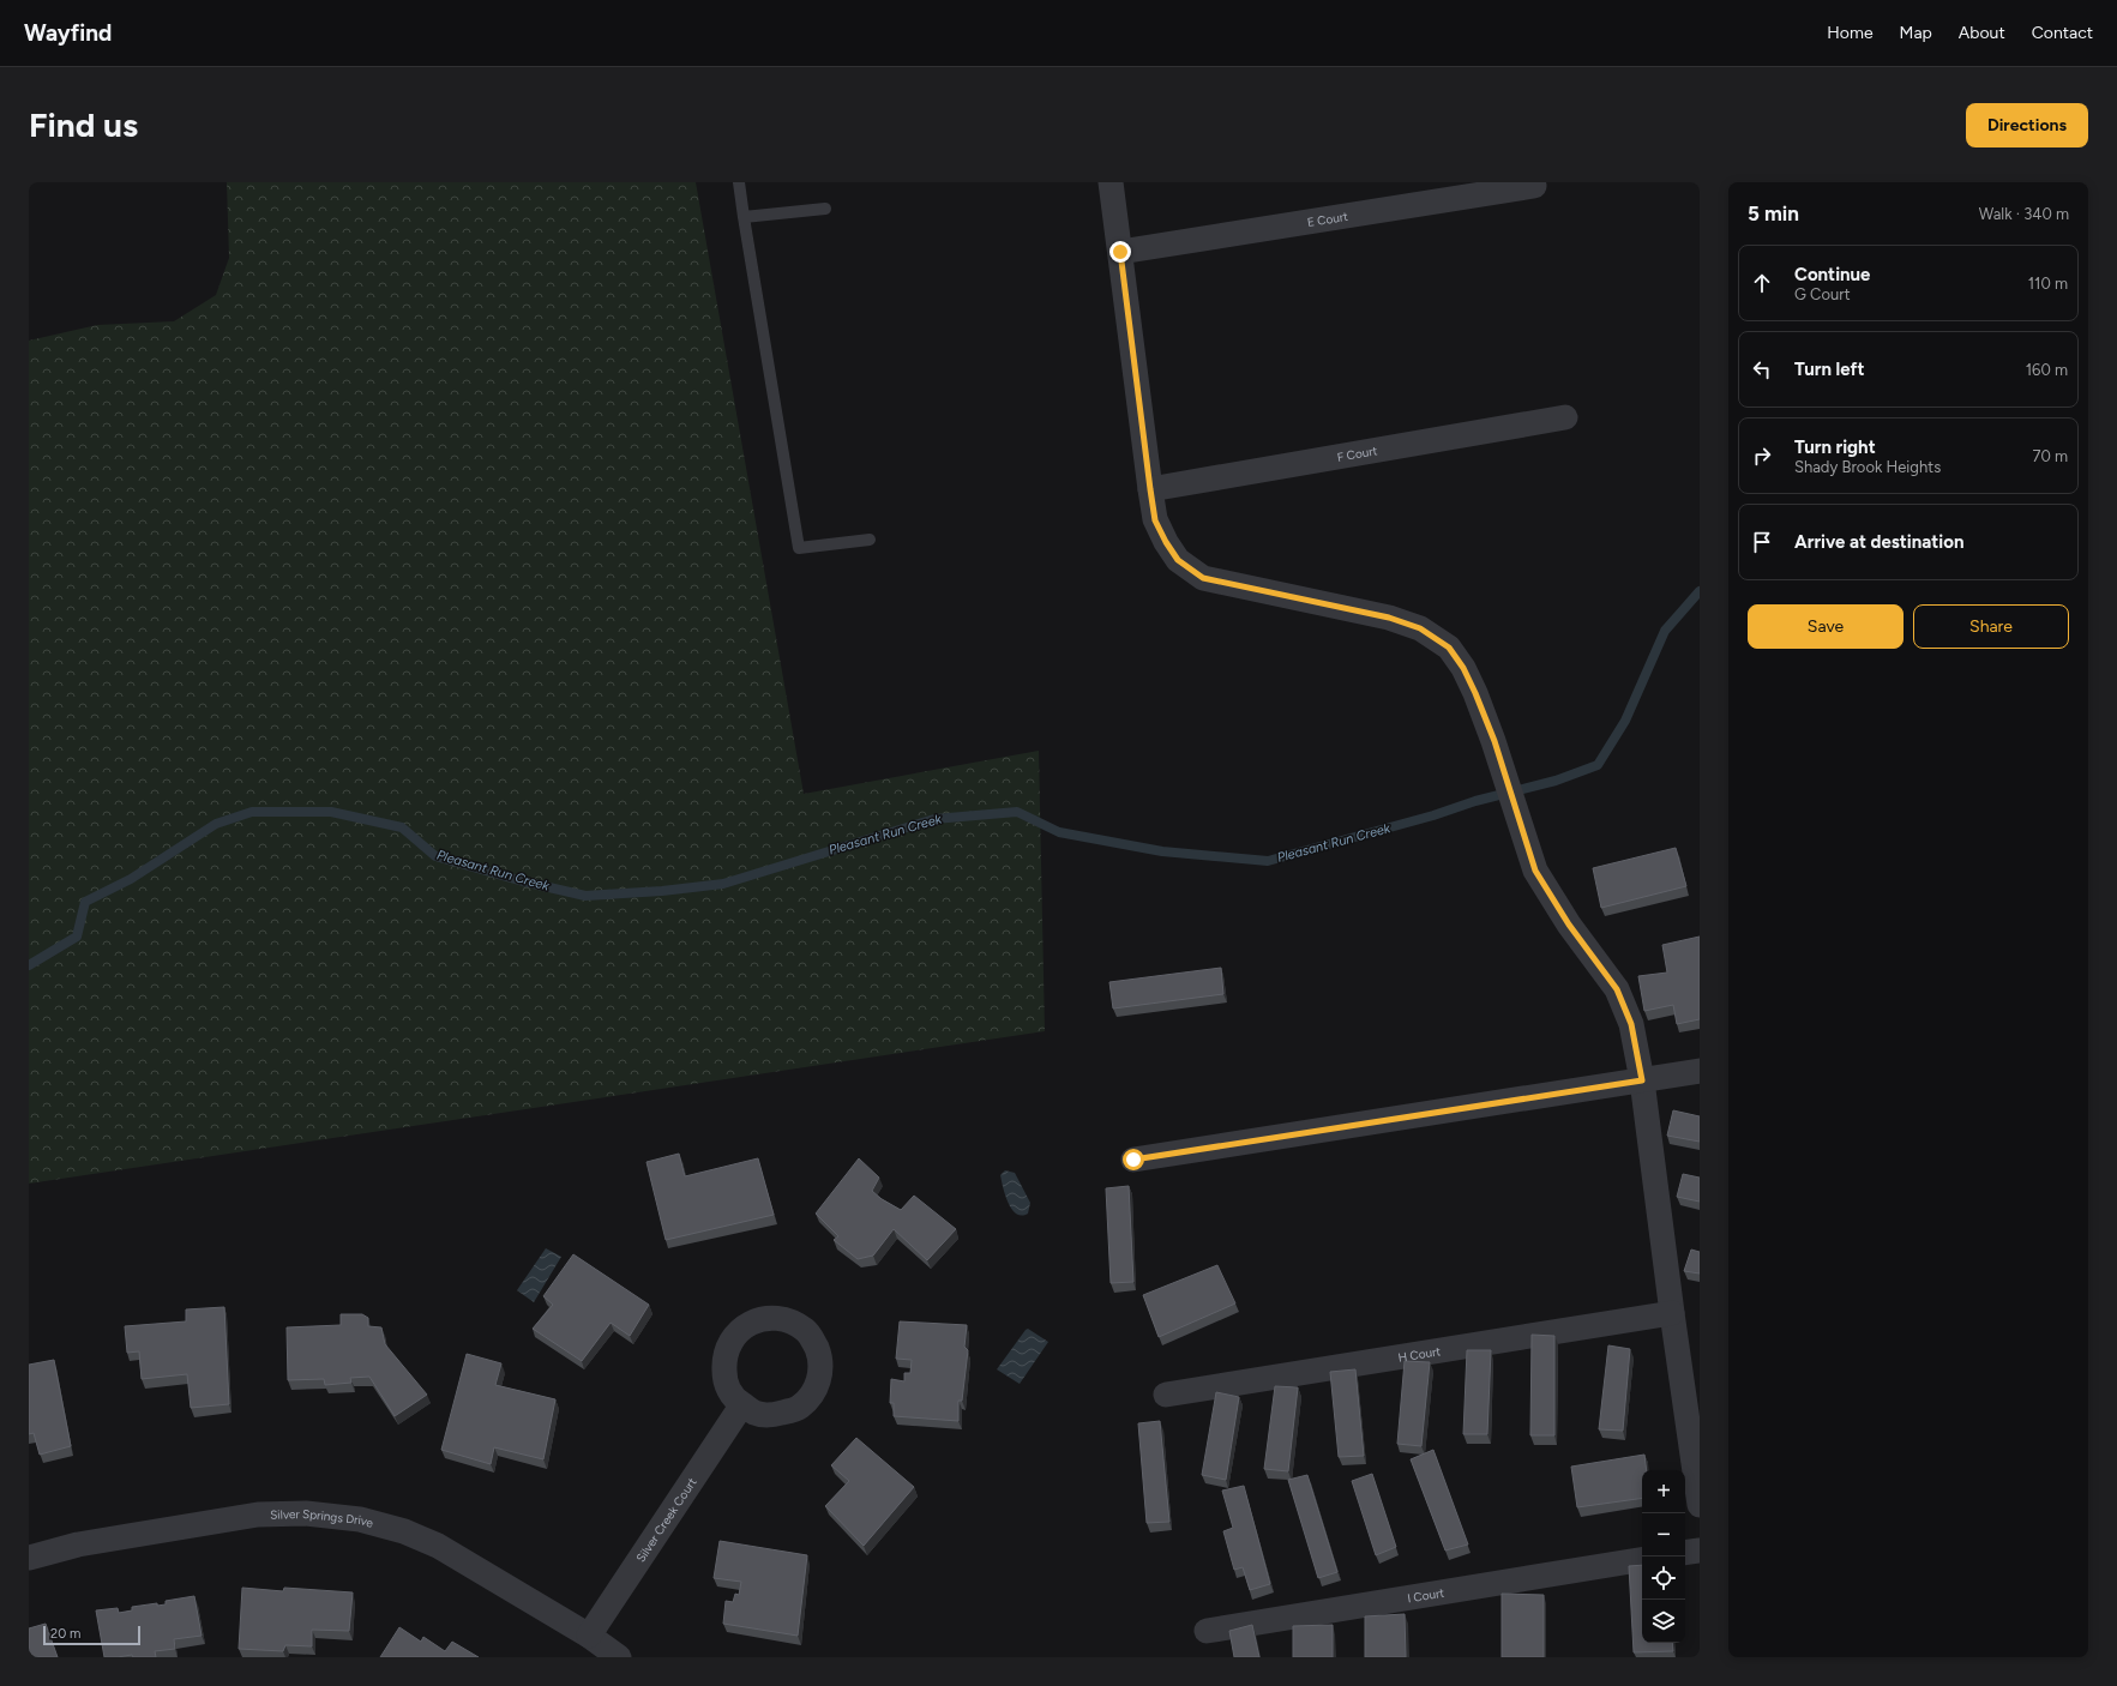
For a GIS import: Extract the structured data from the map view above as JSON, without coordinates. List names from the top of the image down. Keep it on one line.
{"streets":{"street":["E Court","F Court","H Court","Silver Springs Drive","Silver Creek Court","I Court"]},"crossings":[["Silver Springs Drive","Silver Creek Court"]],"water":["Pleasant Run Creek"],"scale_bar":"20 m","page":{"header":"Wayfind","nav":["Home","Map","About","Contact"],"buttons":["Directions",["Save","Share"]],"title":"Find us","heading":["5 min","Walk · 340 m"],"list":[["Continue","G Court","110 m"],["Turn left","160 m"],["Turn right","Shady Brook Heights","70 m"],"Arrive at destination"],"map_buttons":["+","−"],"scale":"20 m"}}
